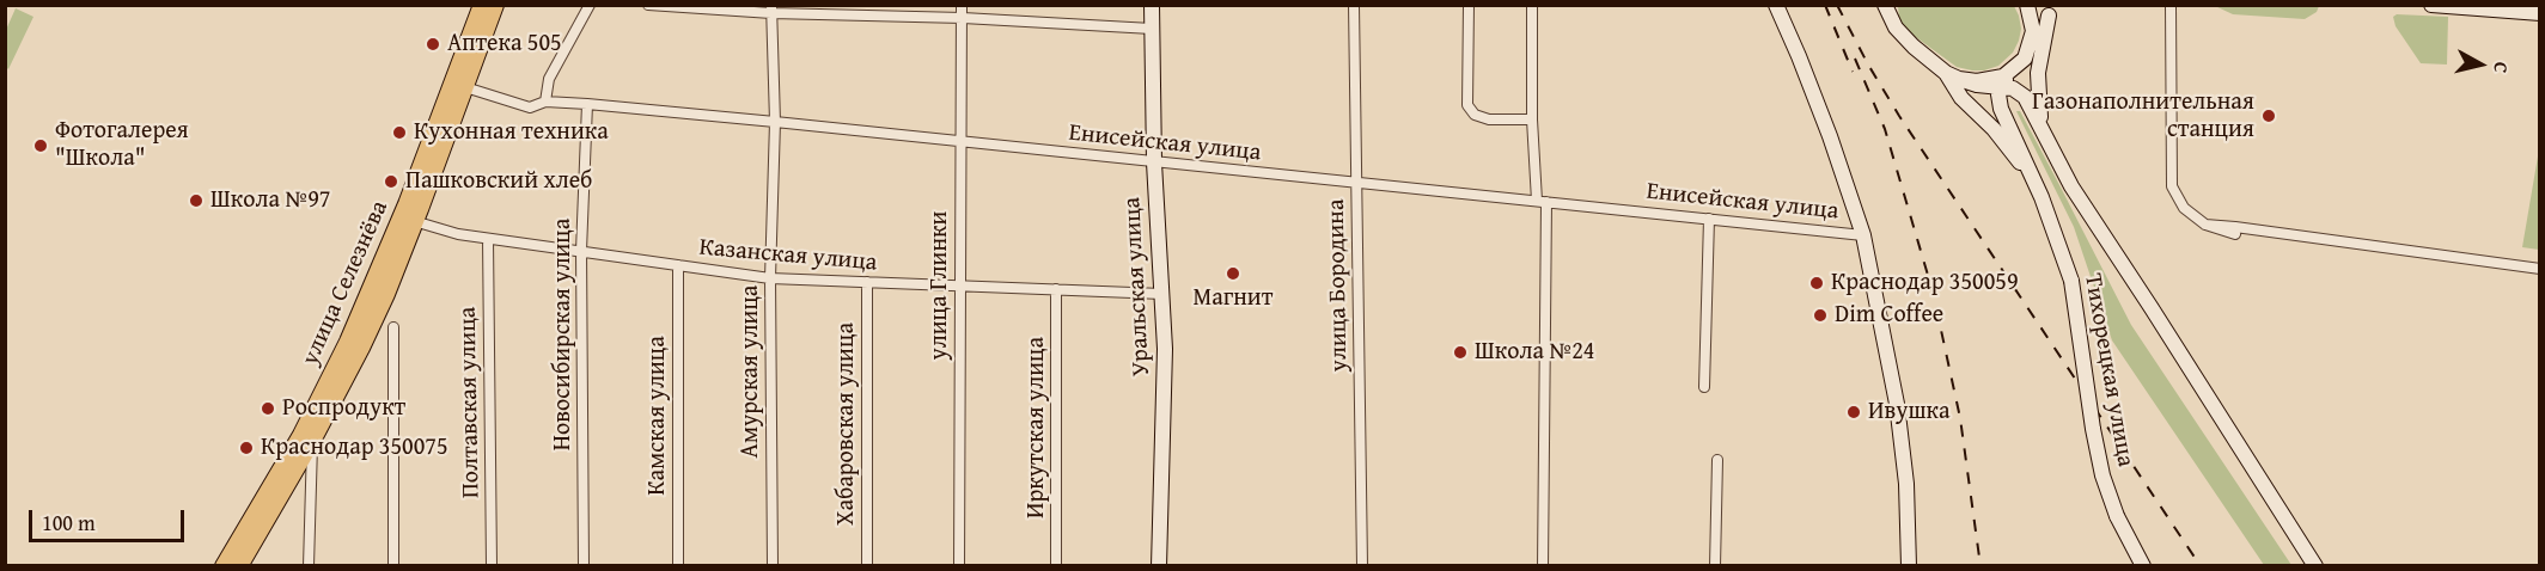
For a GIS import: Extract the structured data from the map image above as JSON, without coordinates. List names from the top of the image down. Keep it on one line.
{"streets":{"main road":["улица Селезнёва","Уральская улица","Тихорецкая улица"],"street":["Енисейская улица","Казанская улица","улица Глинки","улица Бородина","Новосибирская улица","Амурская улица","Полтавская улица","Камская улица","Хабаровская улица","Иркутская улица"]},"crossings":[["Енисейская улица","улица Селезнёва"],["Енисейская улица","улица Глинки"],["Енисейская улица","улица Бородина"],["Енисейская улица","Уральская улица"],["Енисейская улица","Новосибирская улица"],["Енисейская улица","Амурская улица"],["Казанская улица","улица Селезнёва"],["Казанская улица","улица Глинки"],["Казанская улица","Уральская улица"],["Казанская улица","Новосибирская улица"],["Казанская улица","Амурская улица"],["Казанская улица","Полтавская улица"],["Казанская улица","Камская улица"],["Казанская улица","Хабаровская улица"],["Казанская улица","Иркутская улица"]],"places":["Аптека 505","Газонаполнительная станция","Кухонная техника","Фотогалерея \"Школа\"","Пашковский хлеб","Школа №97","Магнит","Краснодар 350059","Dim Coffee","Школа №24","Роспродукт","Ивушка","Краснодар 350075"],"scale_bar":"100 m","north":"right"}
